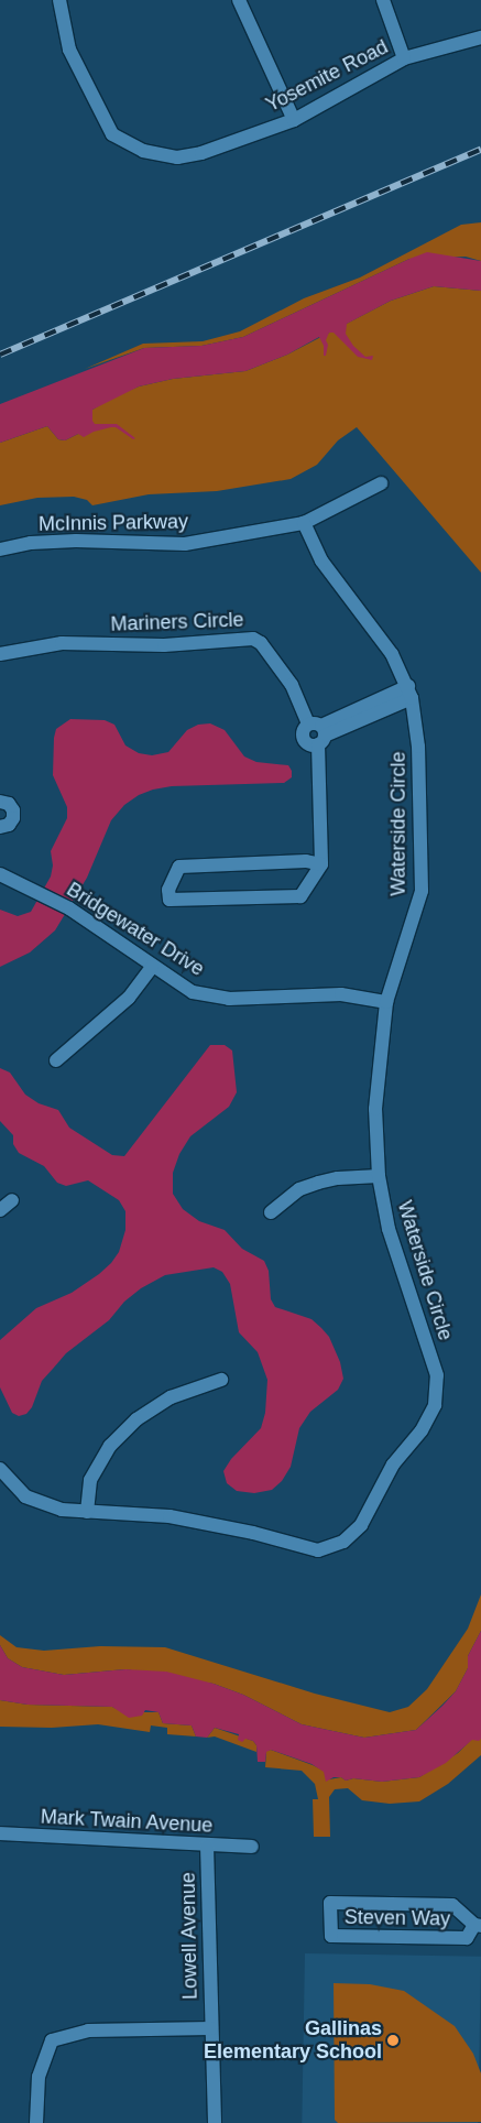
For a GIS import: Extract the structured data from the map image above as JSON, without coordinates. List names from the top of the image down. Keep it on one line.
{"streets":{"street":["Yosemite Road","McInnis Parkway","Mariners Circle","Waterside Circle","Bridgewater Drive","Mark Twain Avenue","Steven Way","Lowell Avenue"]},"crossings":[["McInnis Parkway","Waterside Circle"],["Waterside Circle","Bridgewater Drive"],["Mark Twain Avenue","Lowell Avenue"]],"places":["Gallinas Elementary School"]}
